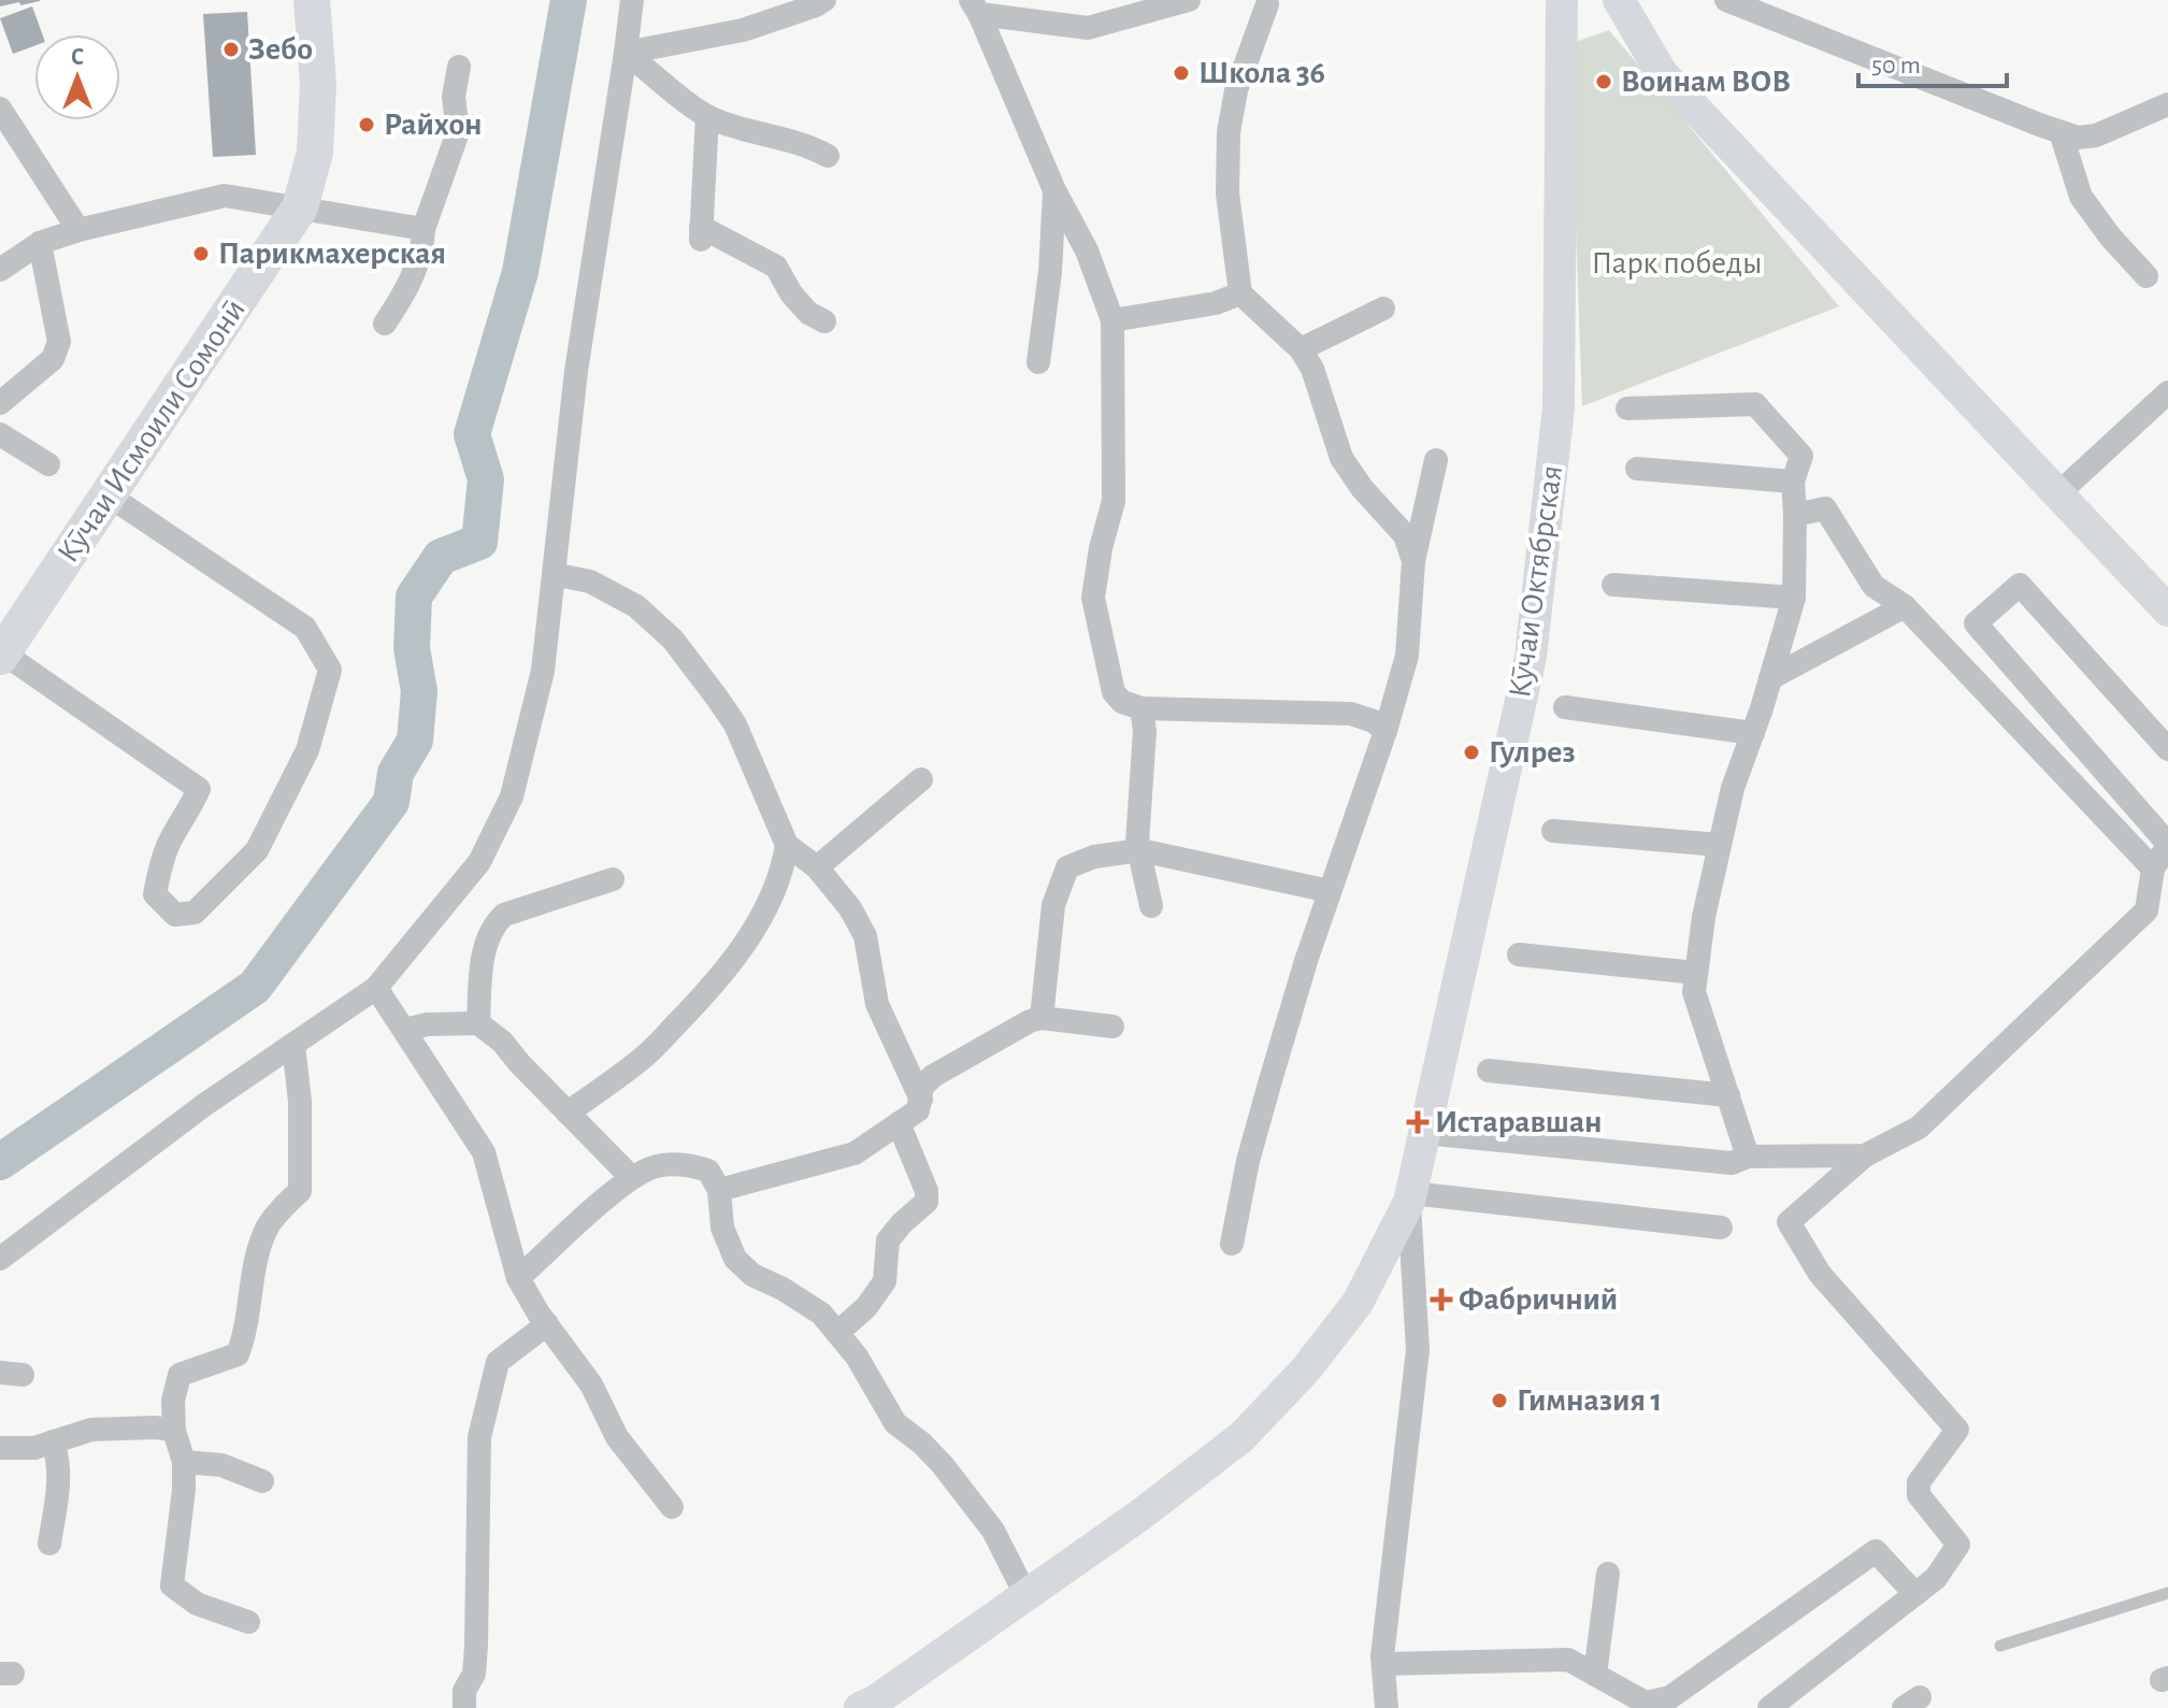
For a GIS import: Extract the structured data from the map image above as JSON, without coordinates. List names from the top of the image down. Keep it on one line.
{"streets":{"main road":["Кӯчаи Исмоили Сомонӣ","Кӯчаи Октябрская"]},"parks":["Парк победы"],"places":{"other":["Зебо","Школа 36","Воинам ВОВ","Райхон","Парикмахерская","Гулрез","Гимназия 1"],"health":["Истаравшан","Фабричний"]},"scale_bar":"50 m","north":"top"}
